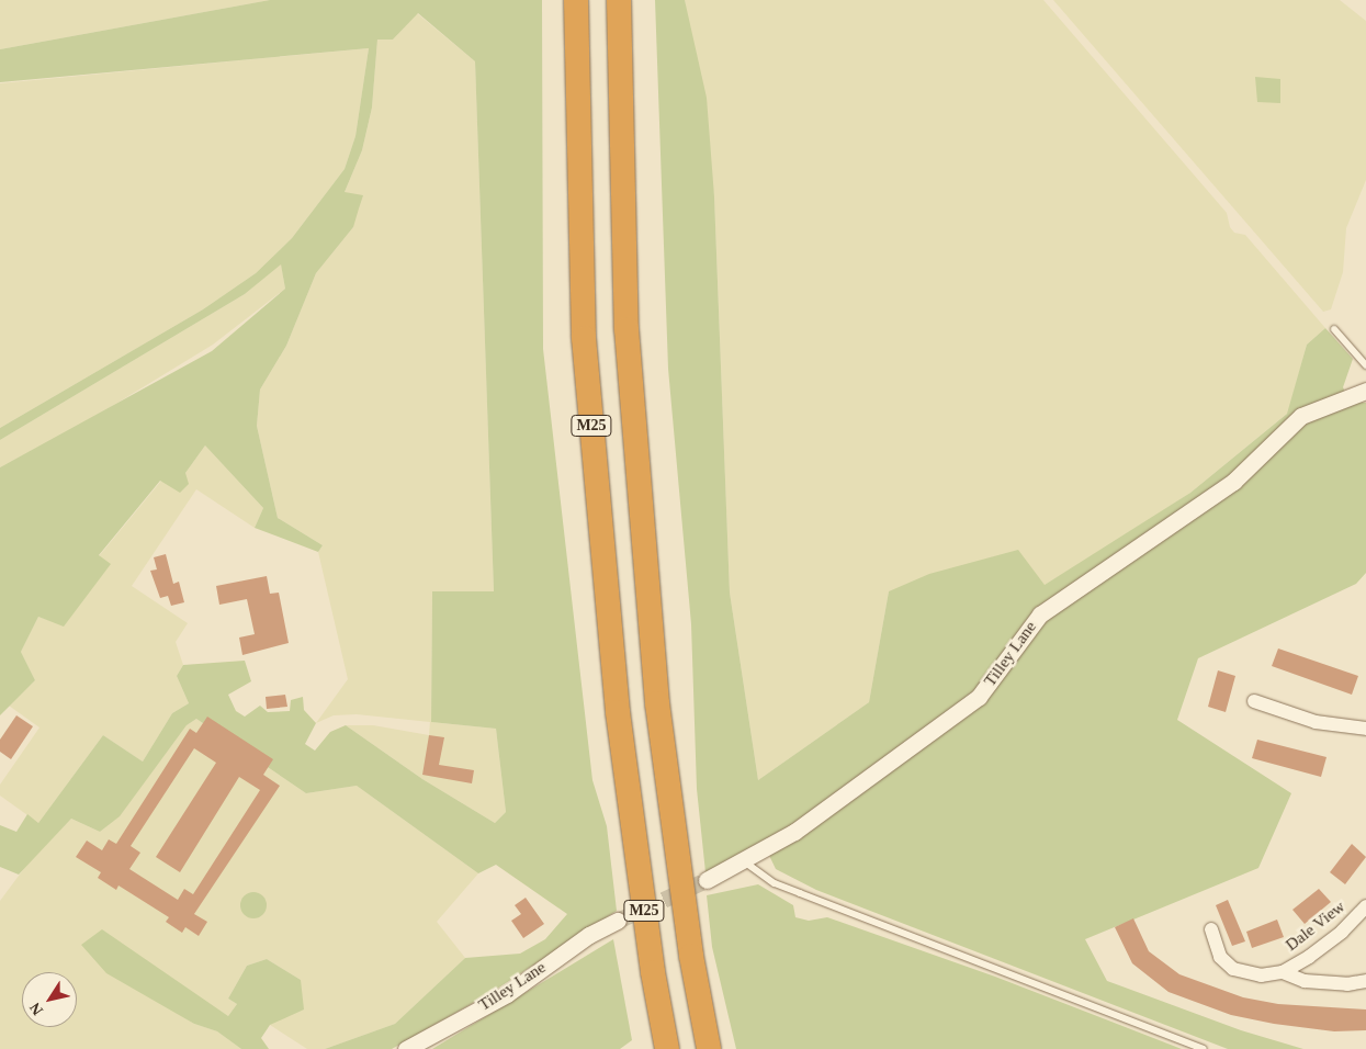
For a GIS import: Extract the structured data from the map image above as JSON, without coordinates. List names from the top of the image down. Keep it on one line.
{"streets":{"highway":["M25"],"street":["Tilley Lane","Dale View"]},"north":"bottom left"}
